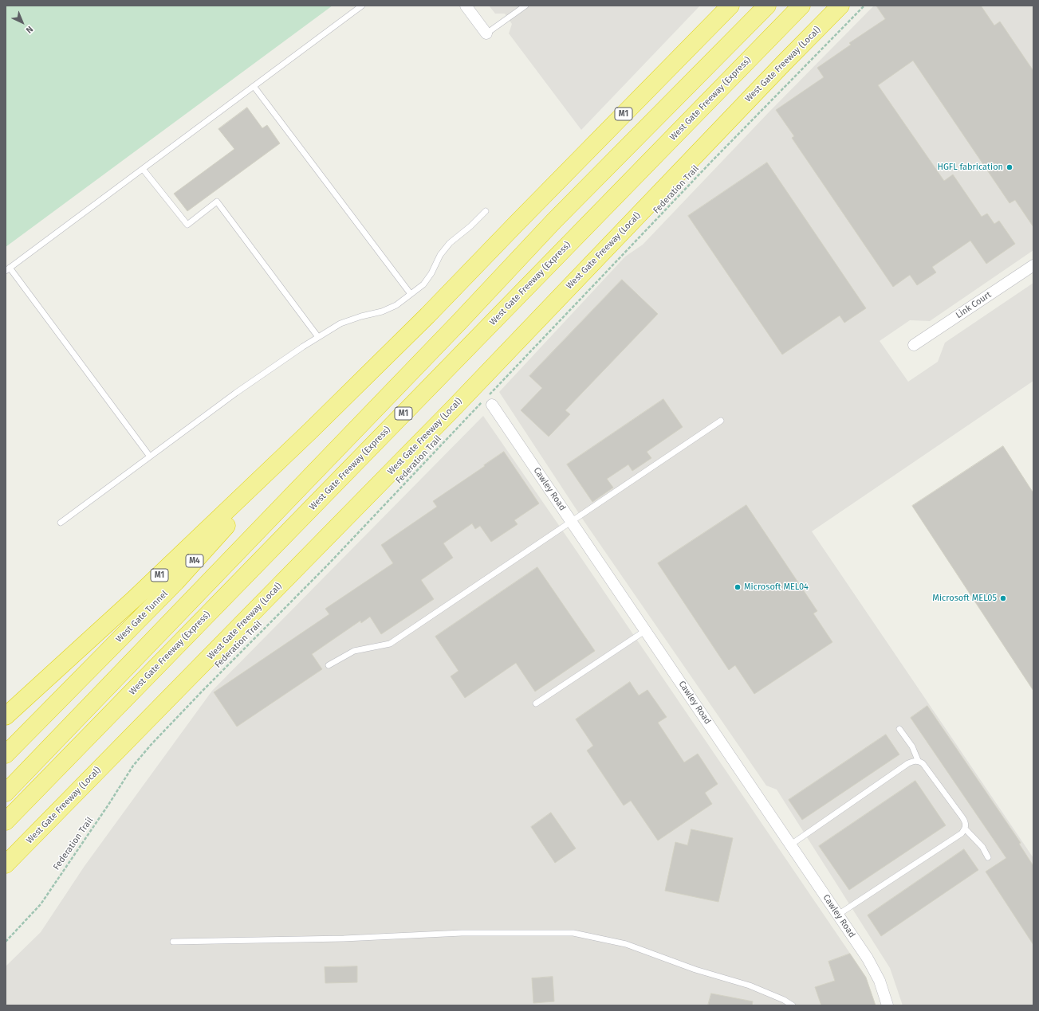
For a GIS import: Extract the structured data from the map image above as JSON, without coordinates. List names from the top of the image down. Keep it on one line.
{"streets":{"highway":["West Gate Freeway (Local)","West Gate Freeway (Express)","M1","M4","West Gate Tunnel"],"street":["Link Court","Cawley Road"],"path":["Federation Trail"]},"crossings":[["M1","West Gate Tunnel"],["Federation Trail","Cawley Road"]],"places":["HGFL fabrication","Microsoft MEL04","Microsoft MEL05"],"north":"bottom right"}
